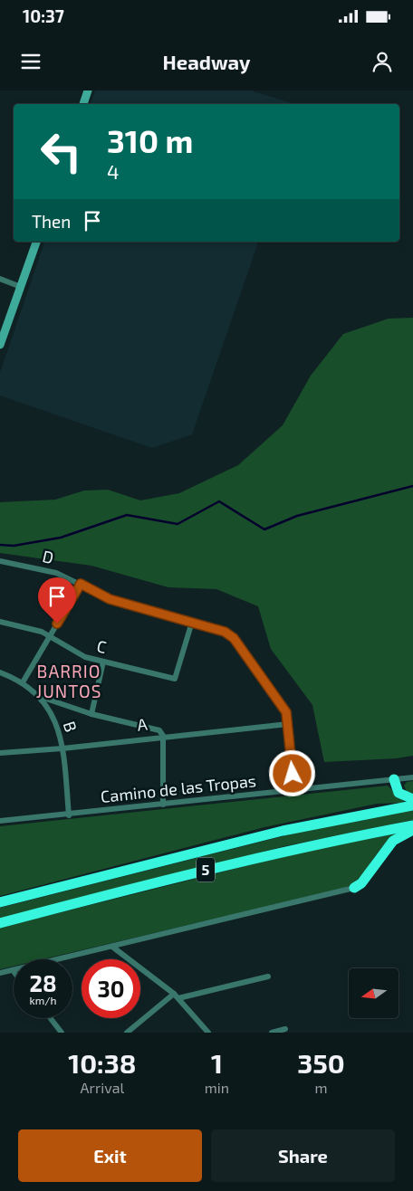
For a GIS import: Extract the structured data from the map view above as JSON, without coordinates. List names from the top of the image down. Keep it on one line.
{"streets":{"highway":["5"],"street":["D","C","A","B","Camino de las Tropas"]},"crossings":[["D","C"],["D","A"],["D","Camino de las Tropas"],["A","B"],["B","Camino de las Tropas"]],"districts":["BARRIO JUNTOS"],"north":"left","page":{"status":"10:37","header":"Headway","turn":["310 m","4"],"then":"Then","speed":"28 km/h","limit":"30","eta":["10:38","Arrival","1","min","350","m"],"buttons":["Exit","Share"]}}
